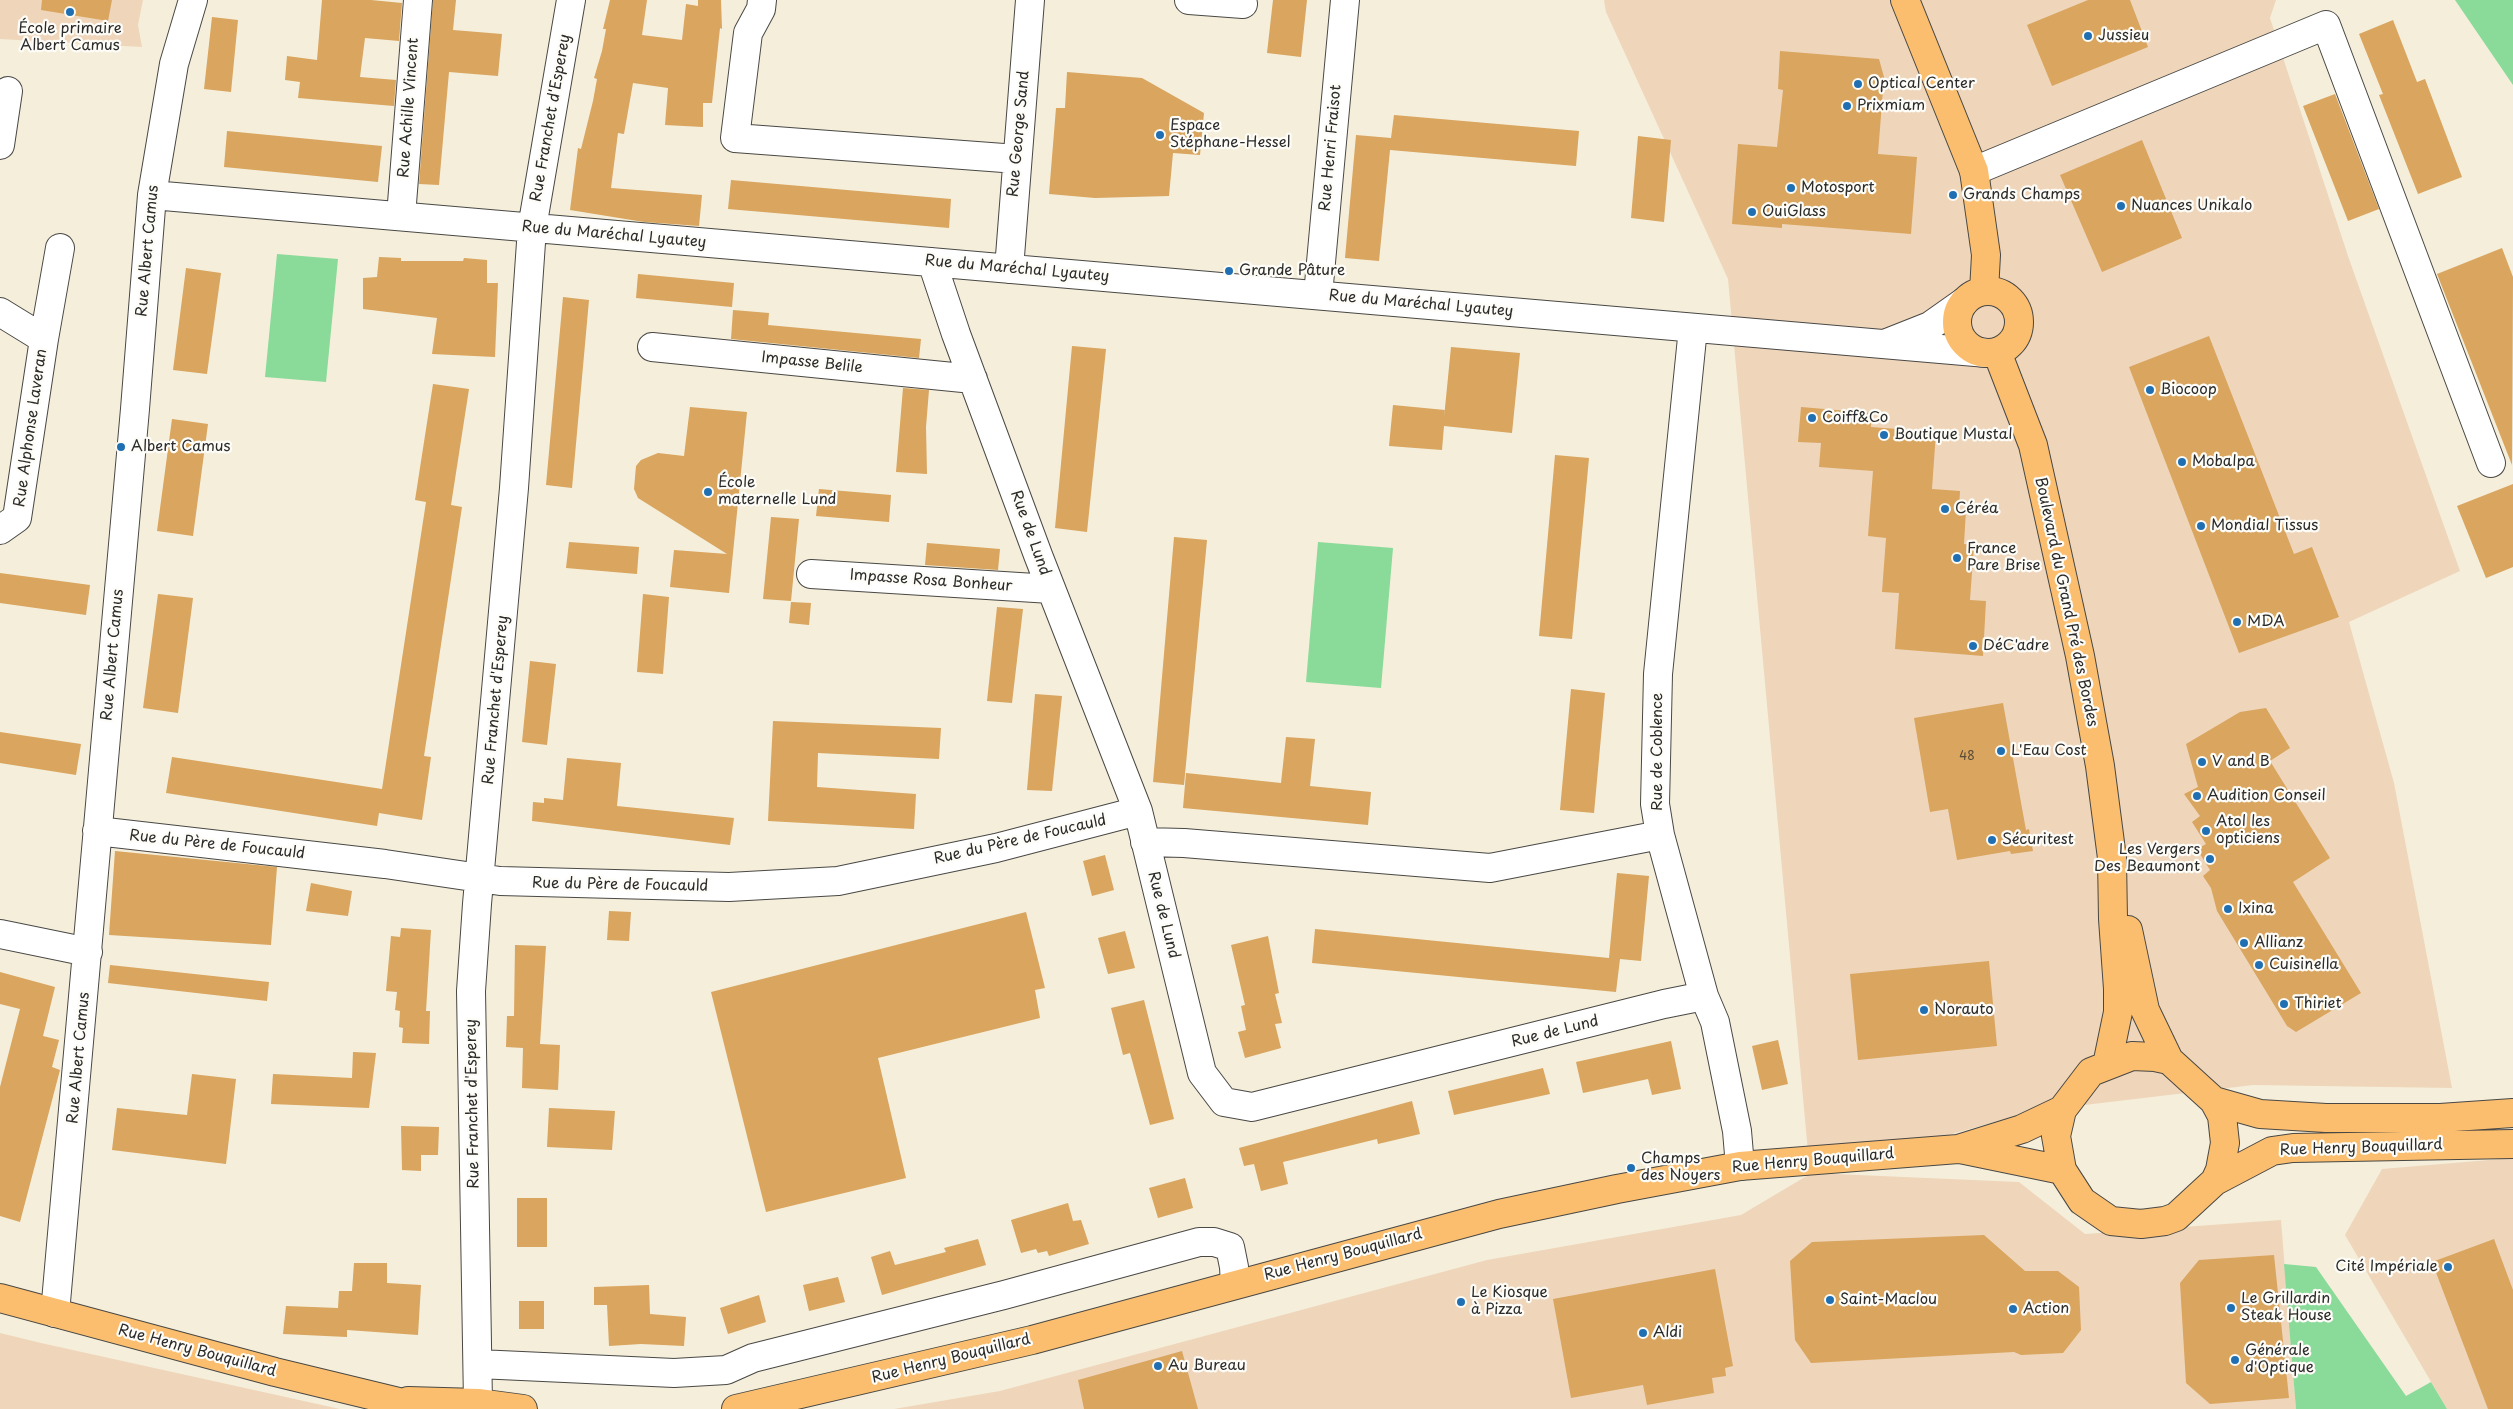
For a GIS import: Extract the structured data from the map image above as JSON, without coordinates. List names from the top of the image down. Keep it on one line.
{"streets":{"main road":["Boulevard du Grand Pré des Bordes","Rue Henry Bouquillard"],"street":["Rue Achille Vincent","Rue Franchet d'Esperey","Rue George Sand","Rue Henri Fraisot","Rue du Maréchal Lyautey","Rue Albert Camus","Impasse Belile","Rue Alphonse Laveran","Rue de Lund","Impasse Rosa Bonheur","Rue de Coblence","Rue du Père de Foucauld"]},"crossings":[["Rue Achille Vincent","Rue du Maréchal Lyautey"],["Rue Franchet d'Esperey","Rue du Maréchal Lyautey"],["Rue Franchet d'Esperey","Rue du Père de Foucauld"],["Rue Franchet d'Esperey","Rue Henry Bouquillard"],["Rue George Sand","Rue du Maréchal Lyautey"],["Rue Henri Fraisot","Rue du Maréchal Lyautey"],["Rue du Maréchal Lyautey","Rue Albert Camus"],["Rue du Maréchal Lyautey","Rue de Lund"],["Rue du Maréchal Lyautey","Boulevard du Grand Pré des Bordes"],["Rue du Maréchal Lyautey","Rue de Coblence"],["Rue Albert Camus","Rue du Père de Foucauld"],["Rue Albert Camus","Rue Henry Bouquillard"],["Impasse Belile","Rue de Lund"],["Rue de Lund","Impasse Rosa Bonheur"],["Rue de Lund","Rue de Coblence"],["Rue de Lund","Rue du Père de Foucauld"],["Boulevard du Grand Pré des Bordes","Rue Henry Bouquillard"],["Rue de Coblence","Rue Henry Bouquillard"]],"places":["École primaire Albert Camus","Jussieu","Optical Center","Prixmiam","Espace Stéphane-Hessel","Motosport","Grands Champs","Nuances Unikalo","OuiGlass","Grande Pâture","Biocoop","Coiff&Co","Boutique Mustal","Albert Camus","Mobalpa","École maternelle Lund","Céréa","Mondial Tissus","France Pare Brise","MDA","DéC'adre","L'Eau Cost","V and B","Audition Conseil","Atol les opticiens","Sécuritest","Les Vergers Des Beaumont","Ixina","Allianz","Cuisinella","Thiriet","Norauto","Champs des Noyers","Cité Impériale","Saint-Maclou","Le Kiosque à Pizza","Le Grillardin Steak House","Action","Aldi","Générale d'Optique","Au Bureau"],"house_numbers":["48"]}
